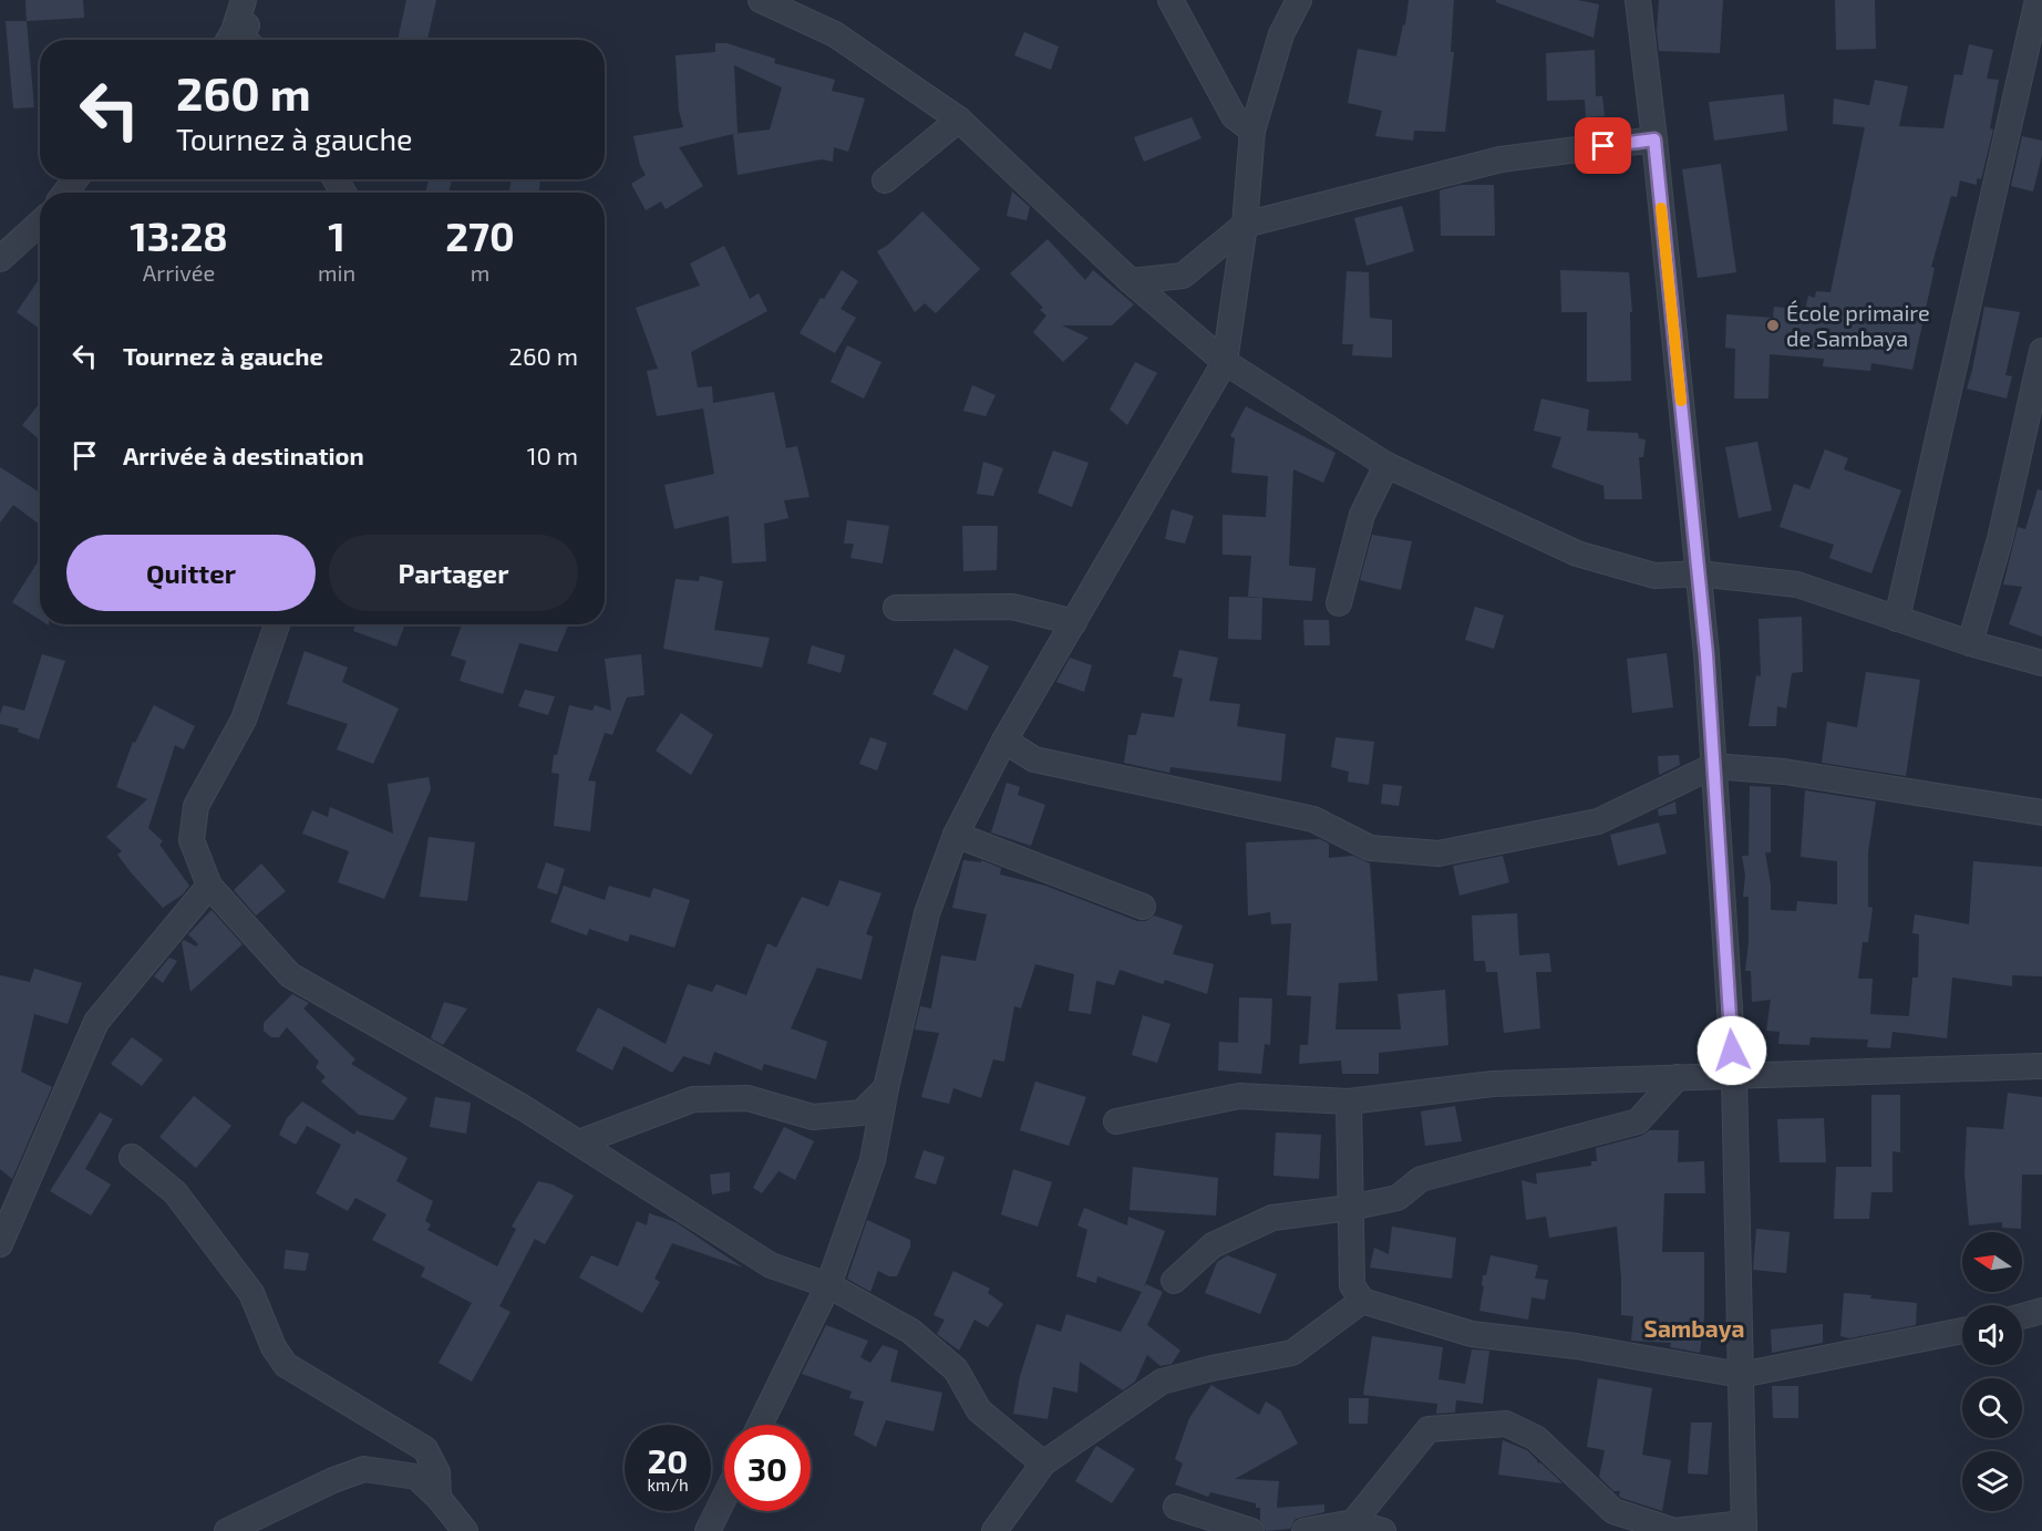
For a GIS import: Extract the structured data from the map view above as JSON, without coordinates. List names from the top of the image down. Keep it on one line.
{"districts":["Sambaya"],"places":["École primaire de Sambaya"],"north":"left","page":{"turn":["260 m","Tournez à gauche"],"eta":["13:28","Arrivée","1","min","270","m"],"list":[{"name":"Tournez à gauche","value":"260 m"},{"name":"Arrivée à destination","value":"10 m"}],"buttons":["Quitter","Partager"],"speed":"20 km/h","limit":"30"}}
